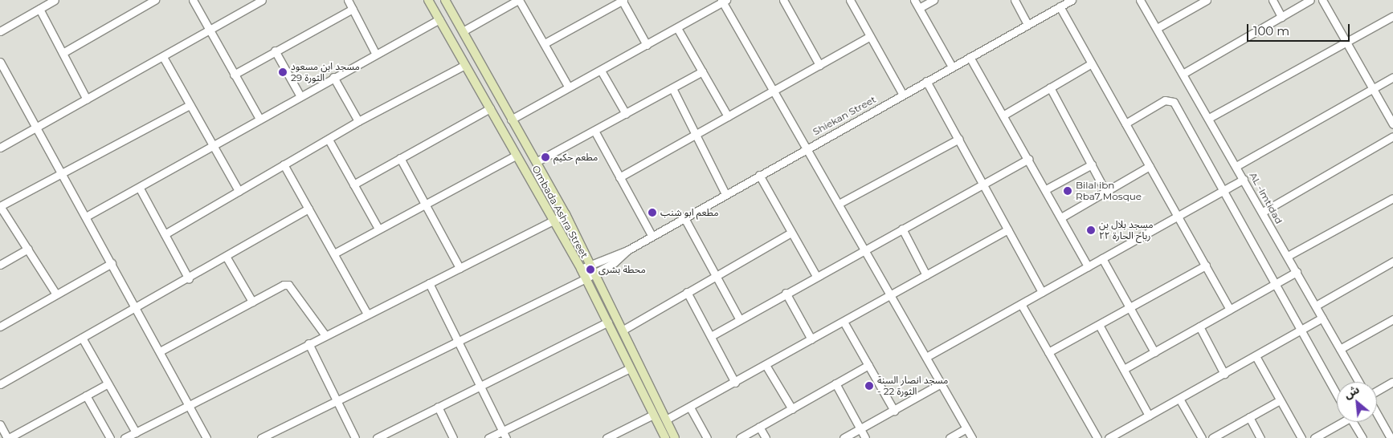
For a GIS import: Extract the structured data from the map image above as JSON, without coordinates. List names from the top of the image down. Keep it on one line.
{"streets":{"main road":["Ombada Ashra Street"],"street":["Shiekan Street","AL -Imtidad"]},"crossings":[["Shiekan Street","Ombada Ashra Street"]],"places":["مسجد ابن مسعود الثورة 29","مطعم حكيم","Bilal ibn Rba7 Mosque","مطعم ابو شنب","مسجد بلال بن رباح الحارة ٢٢","محطة بشرى","مسجد انصار السنة - الثورة 22"],"scale_bar":"100 m","north":"top left"}
